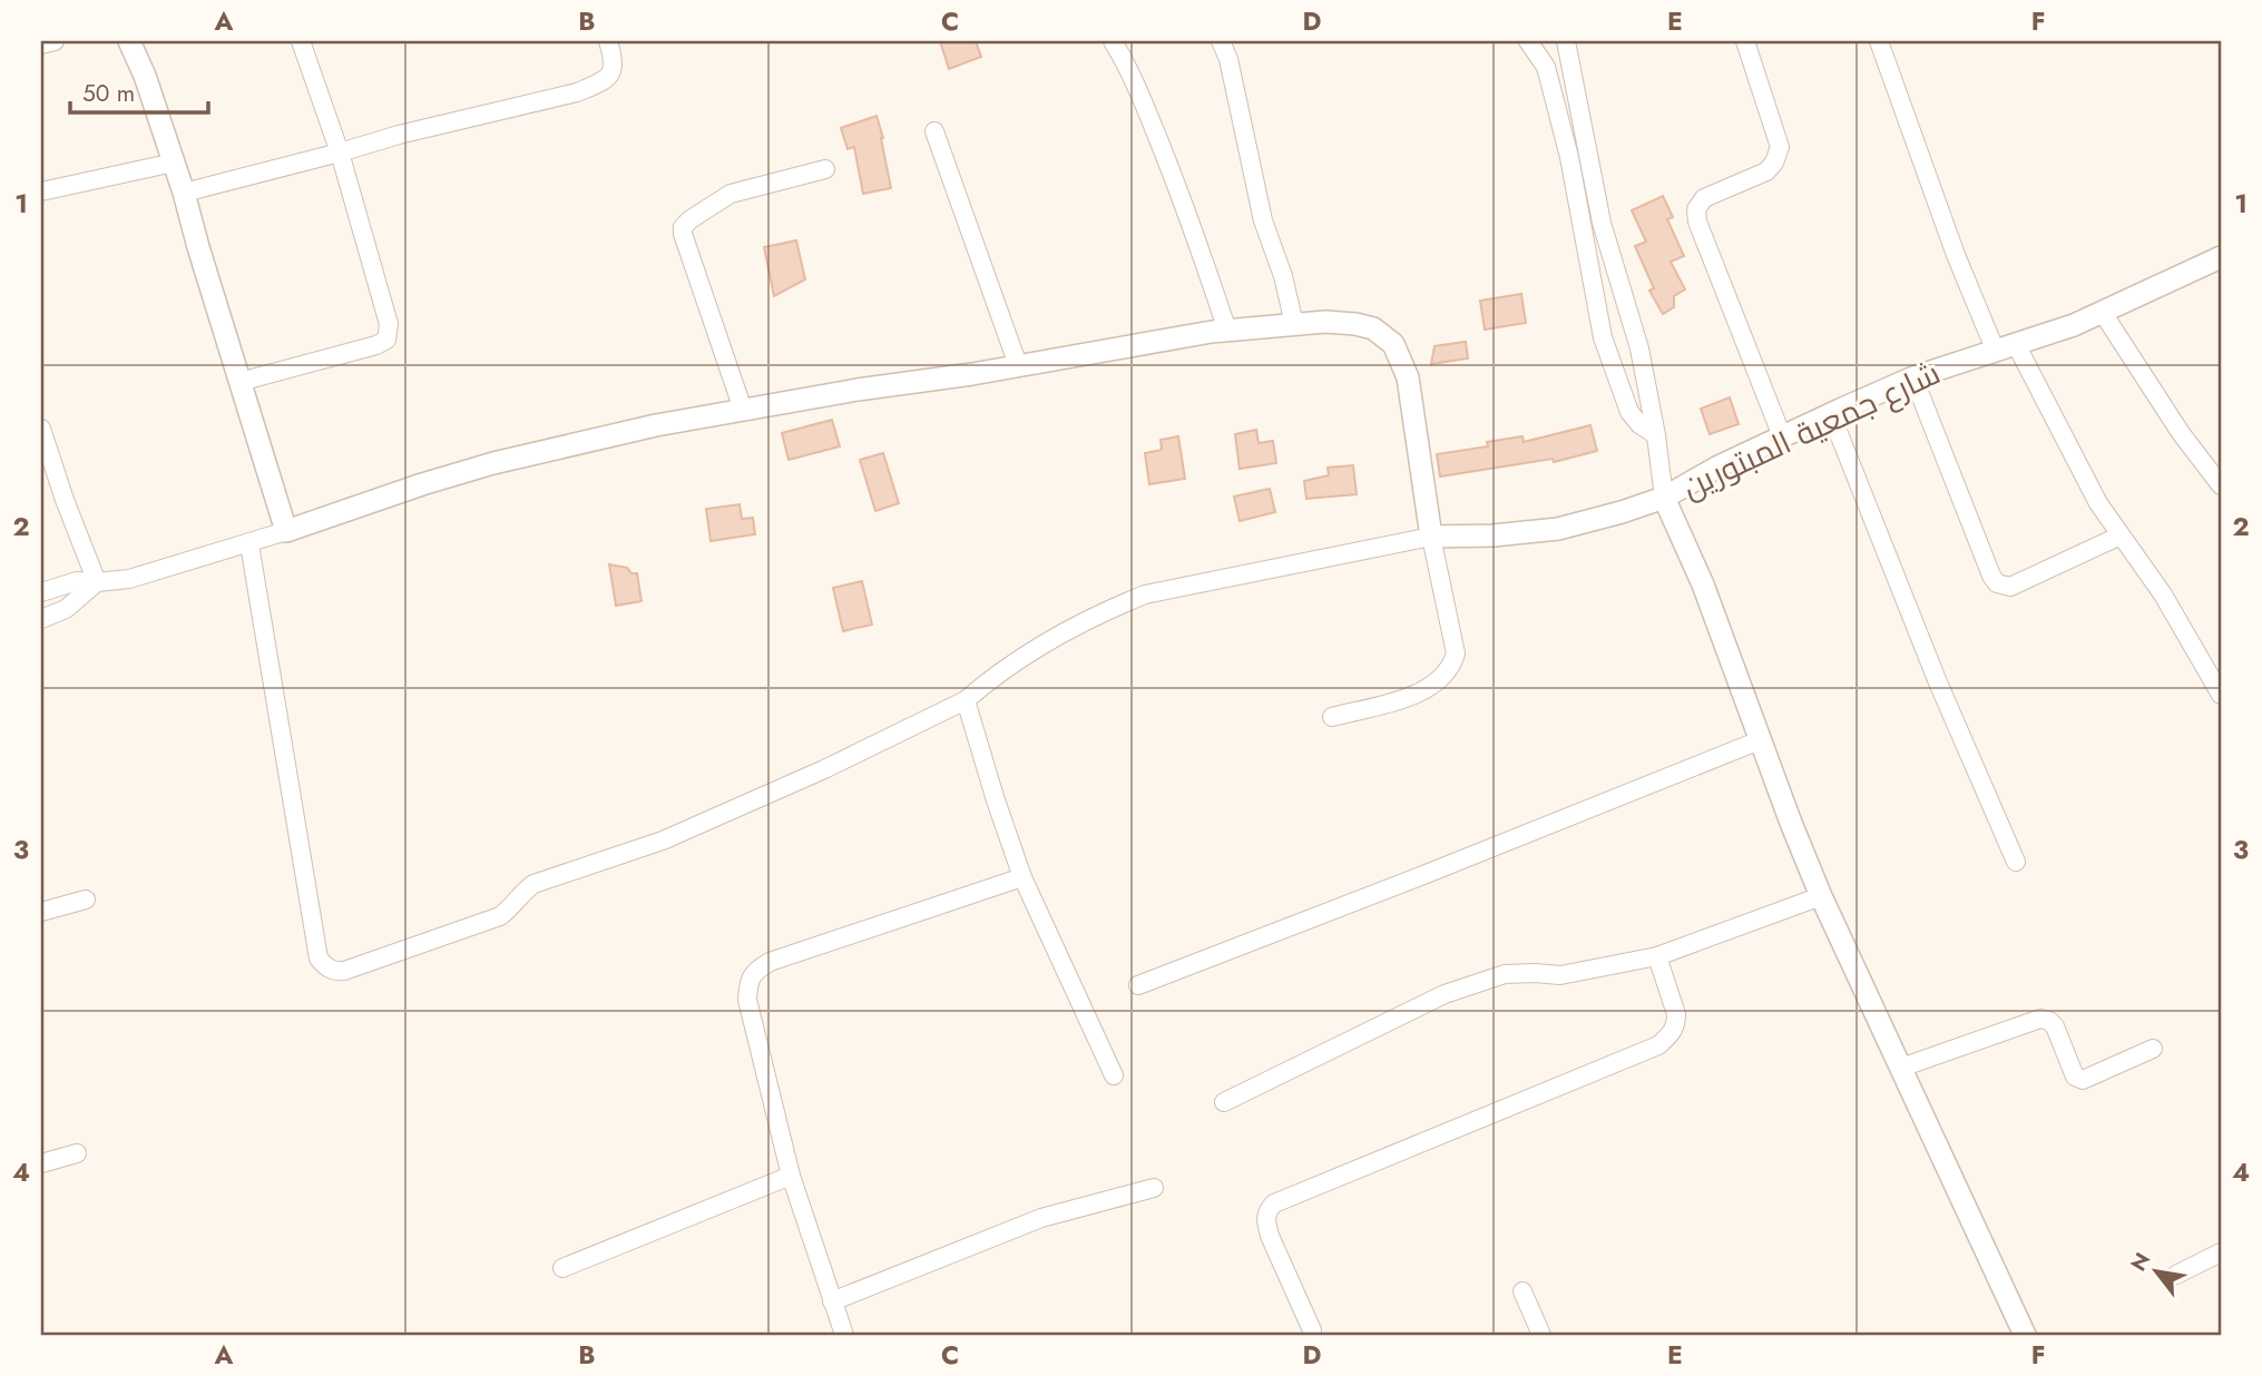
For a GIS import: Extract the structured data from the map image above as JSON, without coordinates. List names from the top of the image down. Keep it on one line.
{"streets":{"street":["شارع جمعية المبتورين"]},"scale_bar":"50 m","north":"top left","grid":{"columns":["A","B","C","D","E","F"],"rows":["1","2","3","4"]}}
